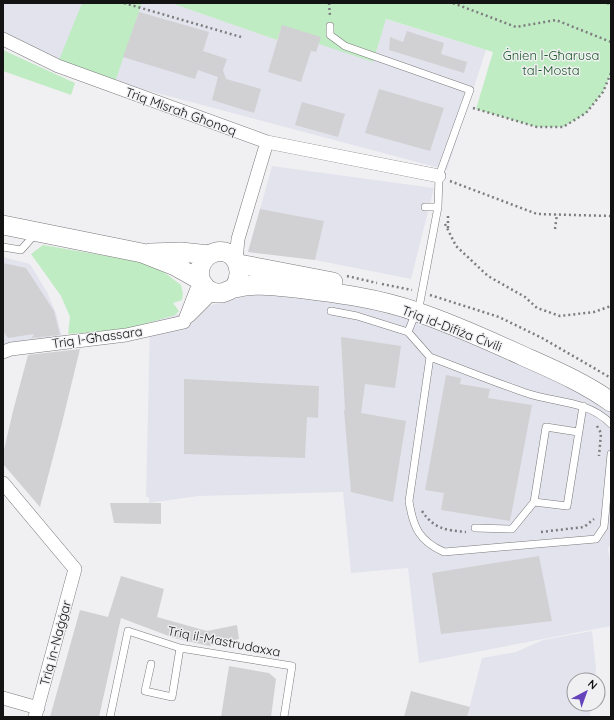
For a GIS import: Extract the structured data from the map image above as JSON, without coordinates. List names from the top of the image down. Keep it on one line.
{"streets":{"main road":["Triq id-Difiża Ċivili"],"street":["Triq Misraħ Għonoq","Triq l-Għassara","Triq in-Naġġar"],"lane":["Triq il-Mastrudaxxa"]},"crossings":[["Triq id-Difiża Ċivili","Triq l-Għassara"]],"parks":["Ġnien l-Għarusa tal-Mosta"],"north":"top right"}
